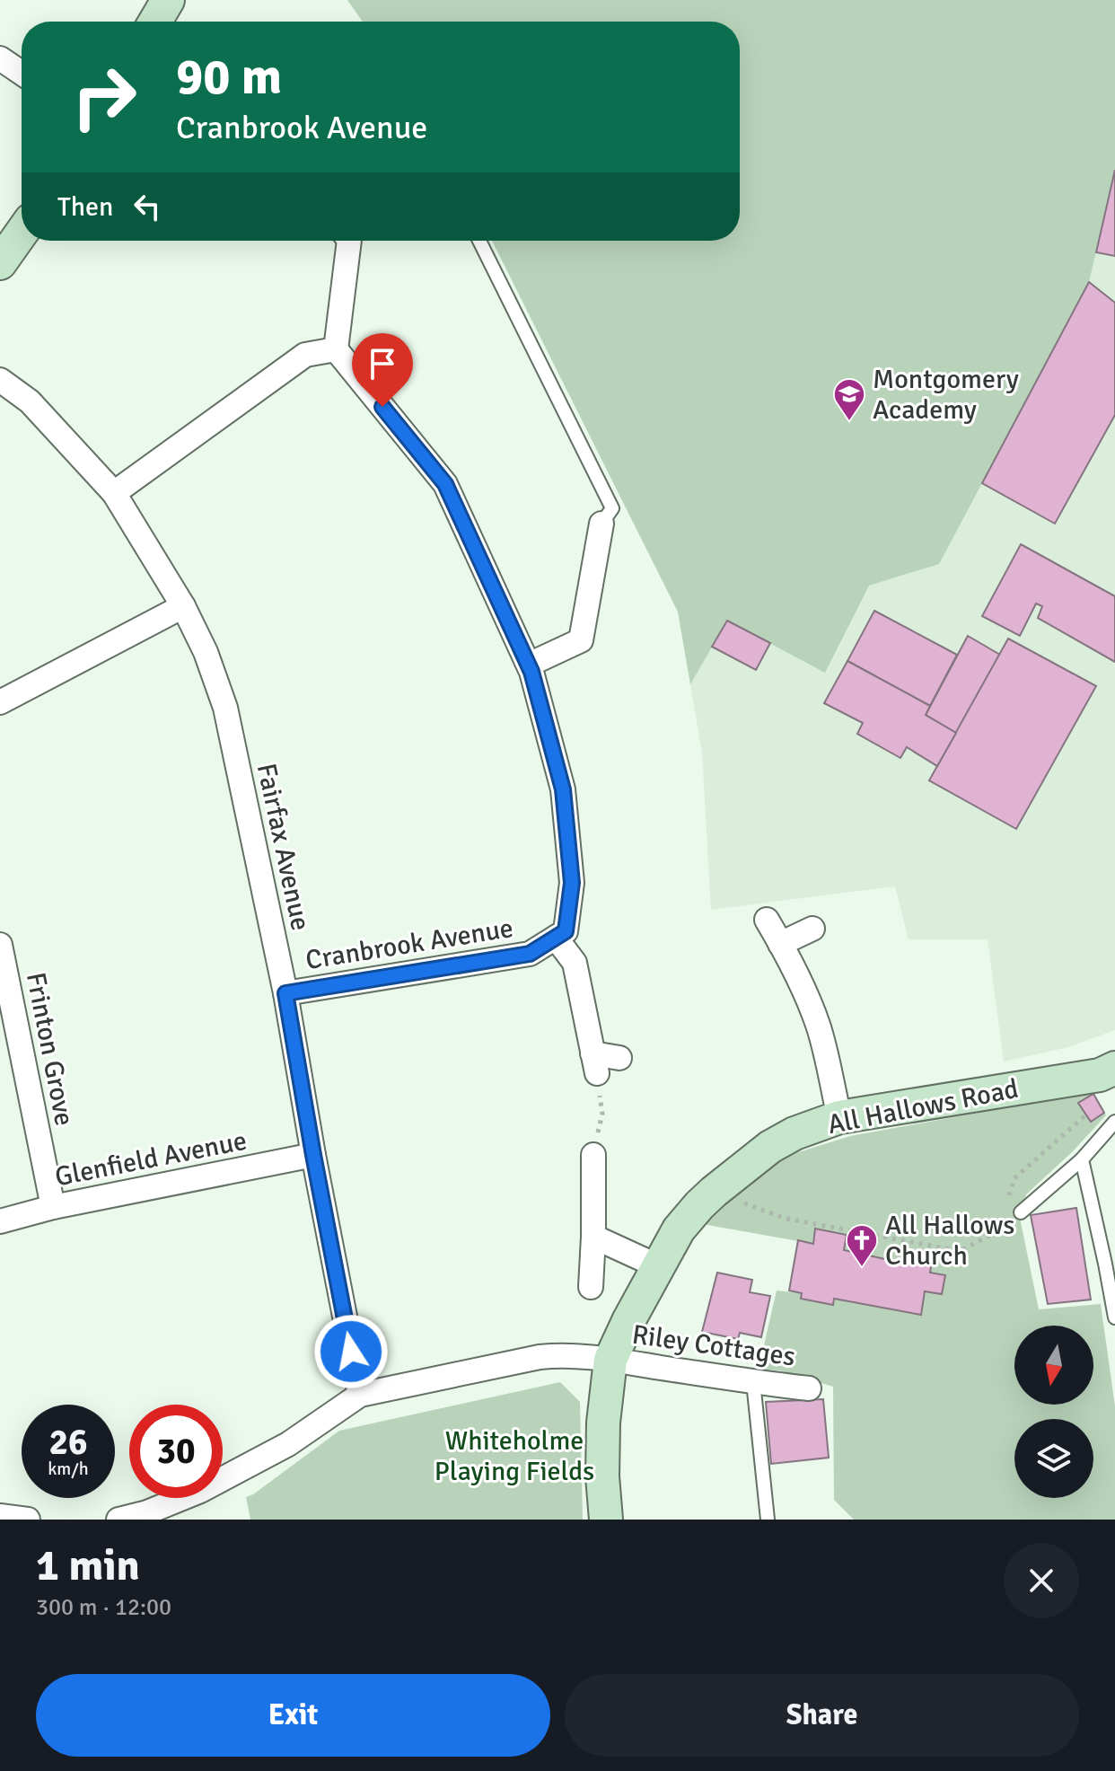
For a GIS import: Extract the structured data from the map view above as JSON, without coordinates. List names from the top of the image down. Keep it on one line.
{"streets":{"street":["Fairfax Avenue","Cranbrook Avenue","Frinton Grove","All Hallows Road","Glenfield Avenue","Riley Cottages"]},"crossings":[["Fairfax Avenue","Cranbrook Avenue"],["Fairfax Avenue","Glenfield Avenue"],["Fairfax Avenue","Riley Cottages"],["Frinton Grove","Glenfield Avenue"],["All Hallows Road","Riley Cottages"]],"parks":["Whiteholme Playing Fields"],"places":{"school or university":["Montgomery Academy"],"church":["All Hallows Church"]},"north":"bottom","page":{"turn":["90 m","Cranbrook Avenue"],"then":"Then","speed":"26 km/h","limit":"30","heading":["1 min","300 m · 12:00"],"buttons":["Exit","Share"]}}
